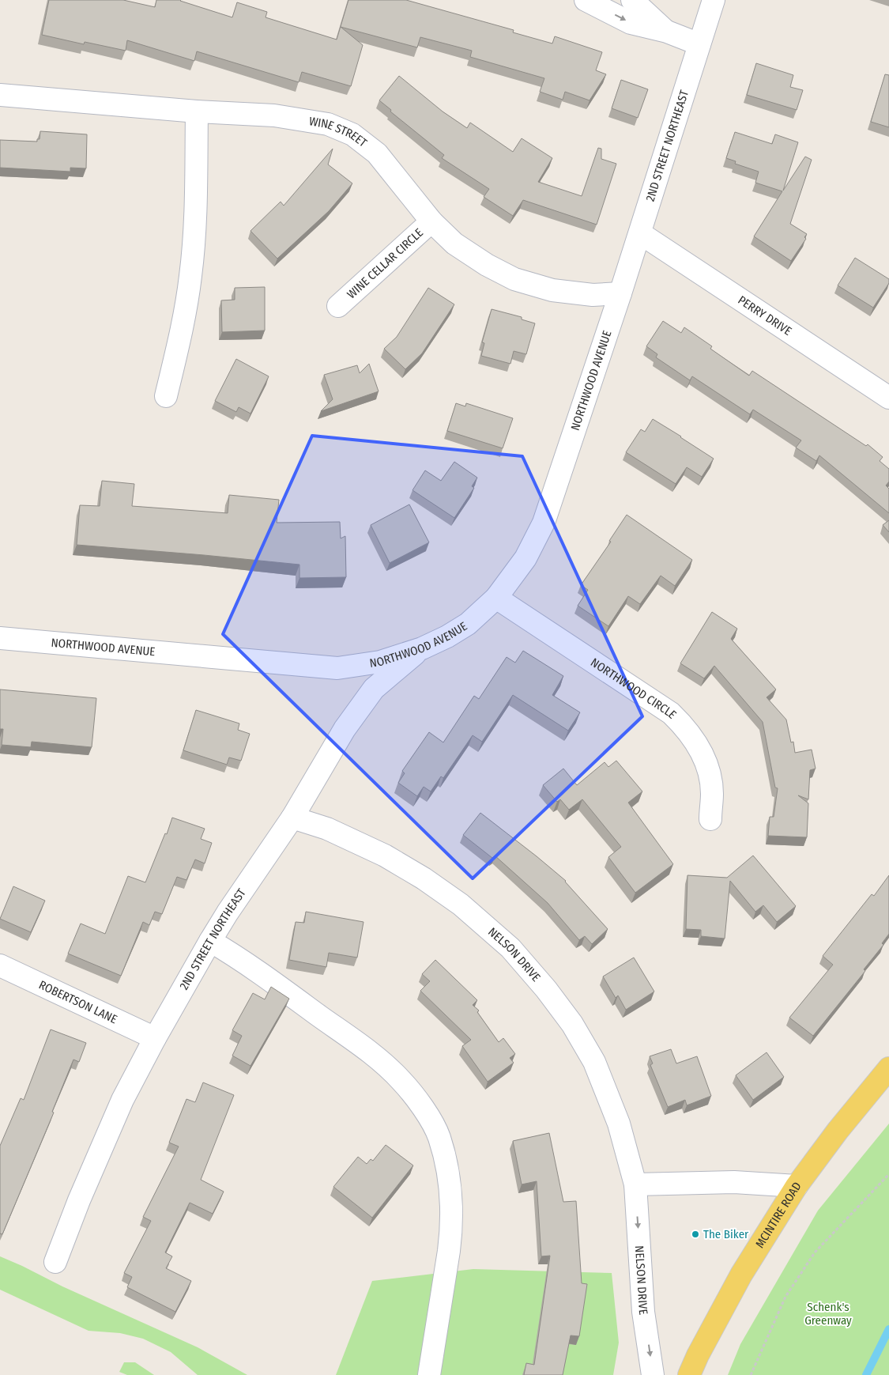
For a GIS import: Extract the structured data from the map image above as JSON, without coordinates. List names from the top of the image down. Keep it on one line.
{"streets":{"main road":["MCINTIRE ROAD"],"street":["WINE STREET","2ND STREET NORTHEAST","WINE CELLAR CIRCLE","PERRY DRIVE","NORTHWOOD AVENUE","NORTHWOOD CIRCLE","NELSON DRIVE","ROBERTSON LANE"]},"crossings":[["WINE STREET","2ND STREET NORTHEAST"],["WINE STREET","WINE CELLAR CIRCLE"],["WINE STREET","NORTHWOOD AVENUE"],["2ND STREET NORTHEAST","PERRY DRIVE"],["2ND STREET NORTHEAST","NORTHWOOD AVENUE"],["2ND STREET NORTHEAST","NELSON DRIVE"],["2ND STREET NORTHEAST","ROBERTSON LANE"],["NORTHWOOD AVENUE","NORTHWOOD CIRCLE"]],"parks":["Schenk's Greenway"],"places":["The Biker"]}
